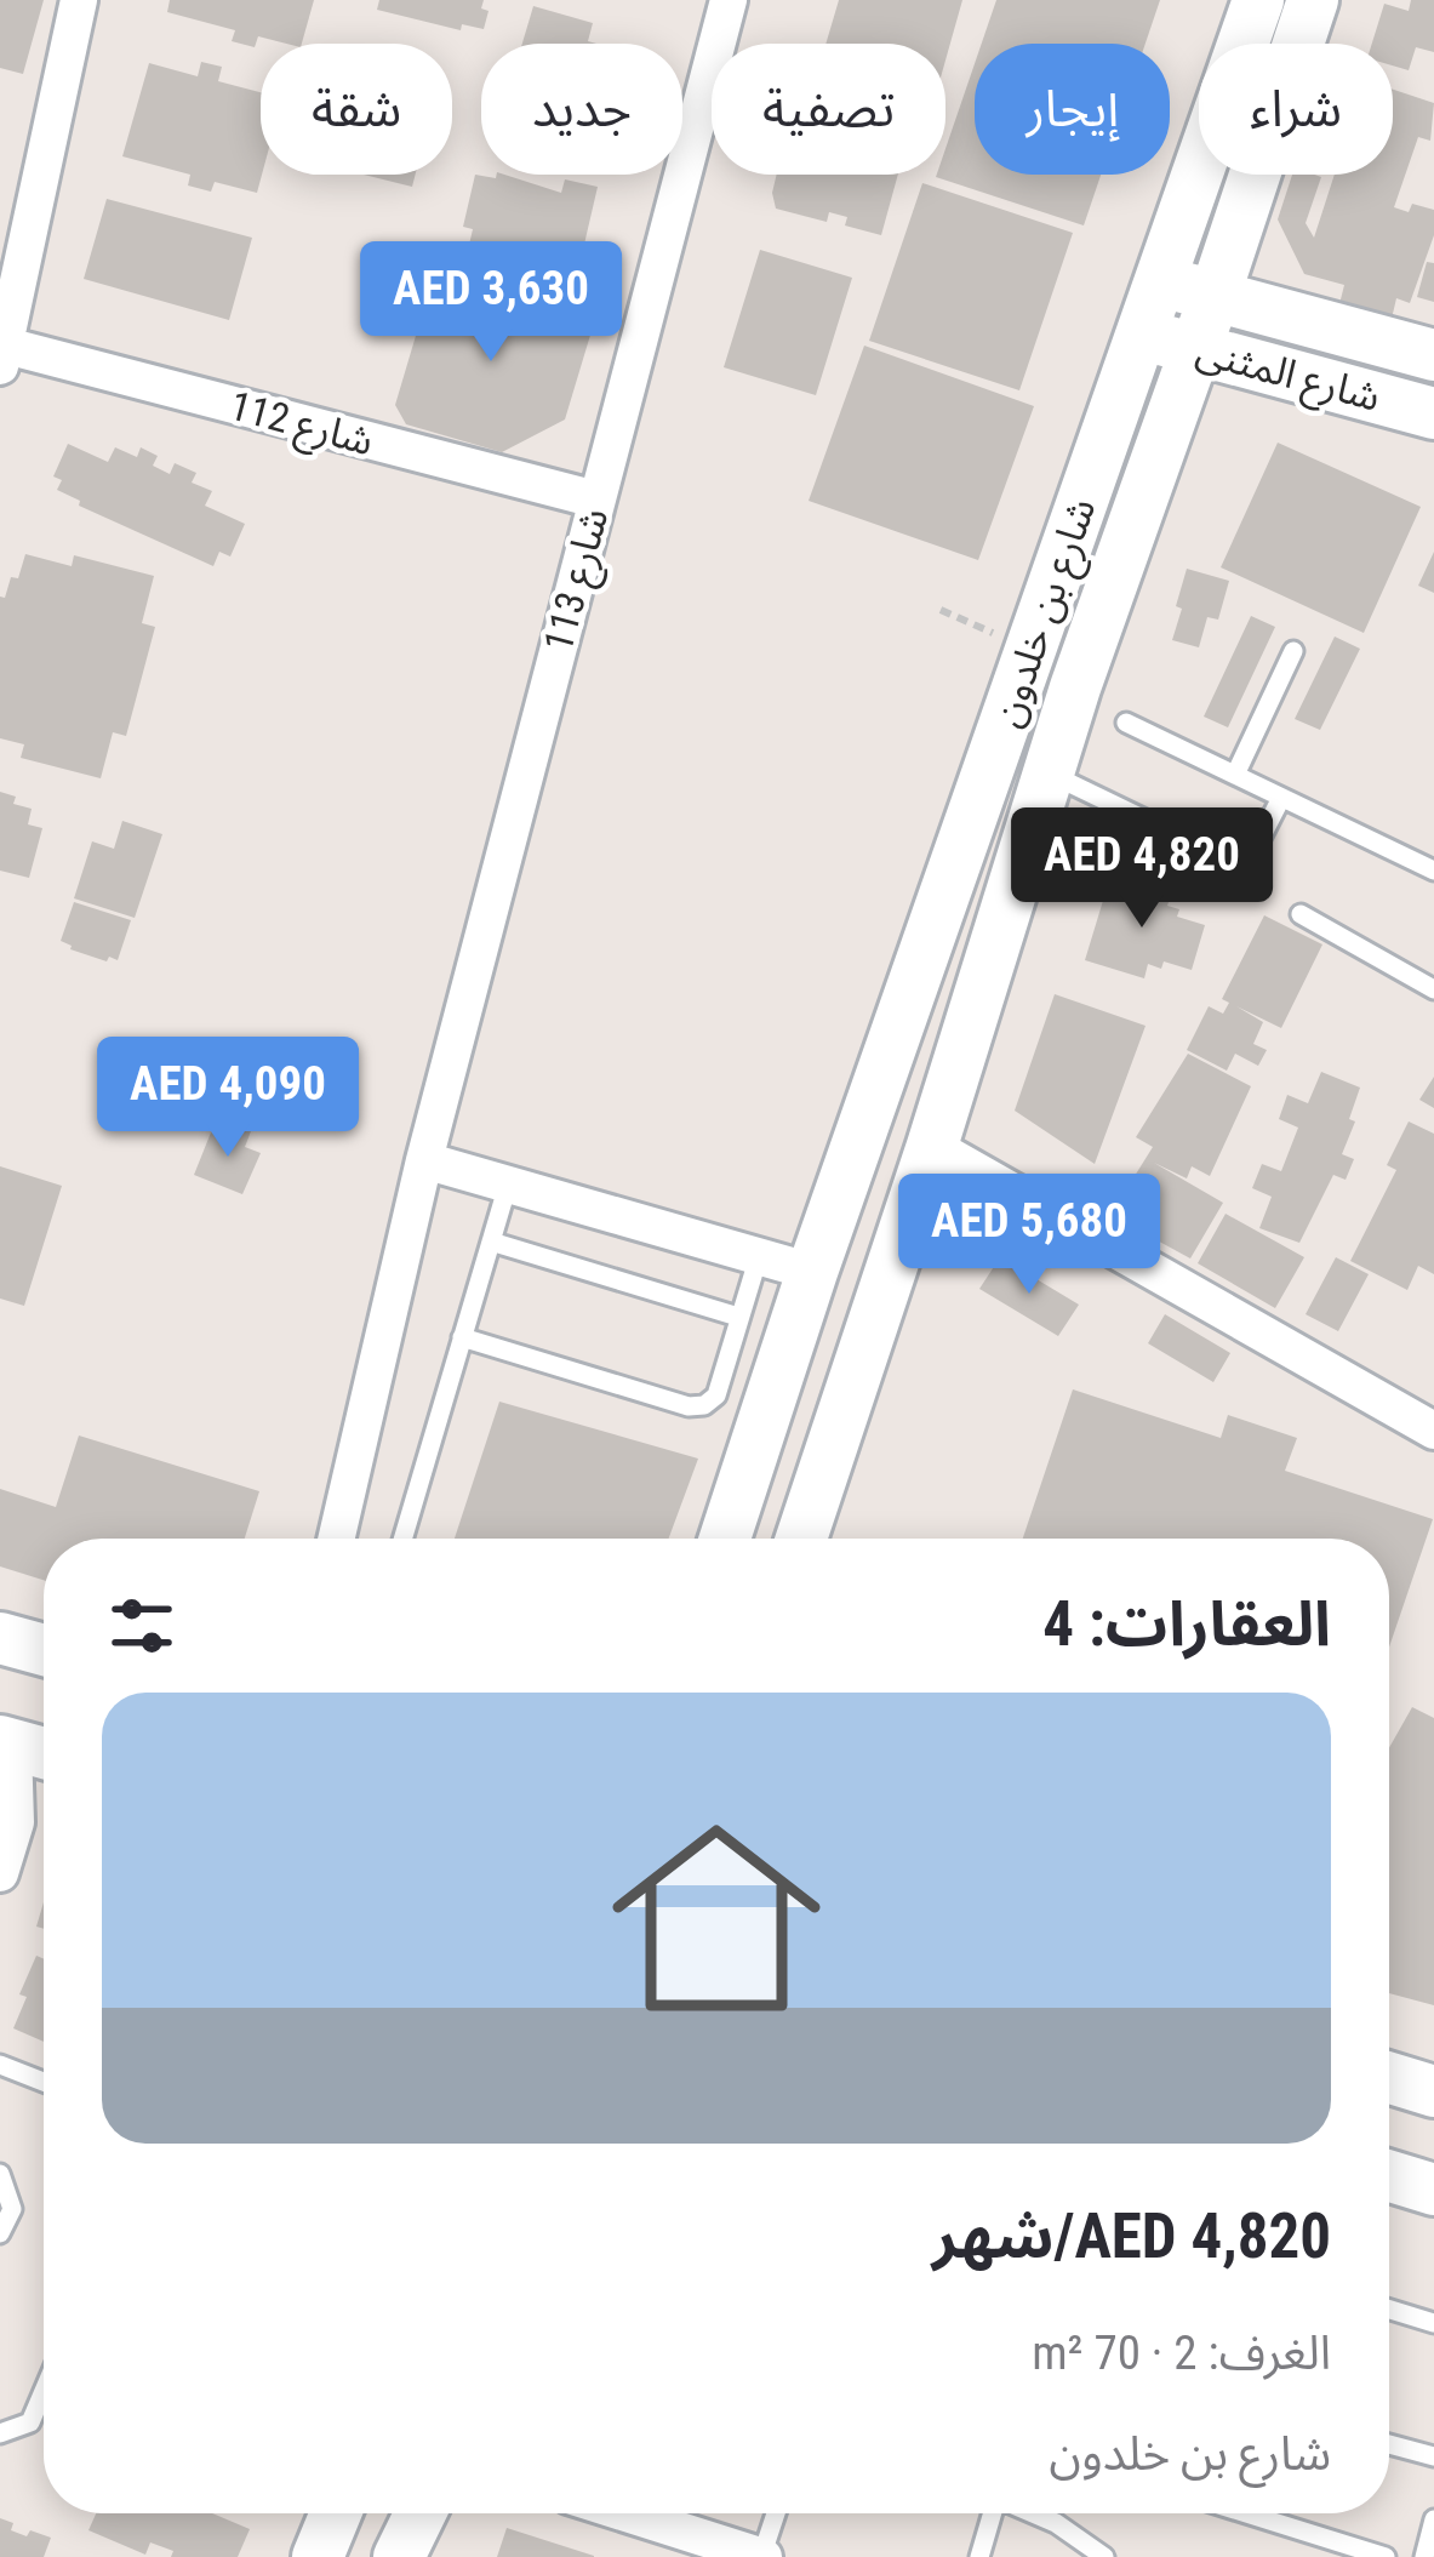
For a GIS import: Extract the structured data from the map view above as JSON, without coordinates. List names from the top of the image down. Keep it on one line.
{"streets":{"street":["شارع المثنى","شارع 112","شارع 113","شارع بن خلدون"]},"crossings":[["شارع المثنى","شارع بن خلدون"],["شارع 112","شارع 113"]],"page":{"chip":["شراء","إيجار","تصفية","جديد","شقة"],"price":["AED 3,630","AED 4,820","AED 4,090","AED 5,680"],"heading":"العقارات: 4","list":[{"name":"AED 4,820/شهر","note":"الغرف: 2 · 70 m² · شارع بن خلدون"}]}}
